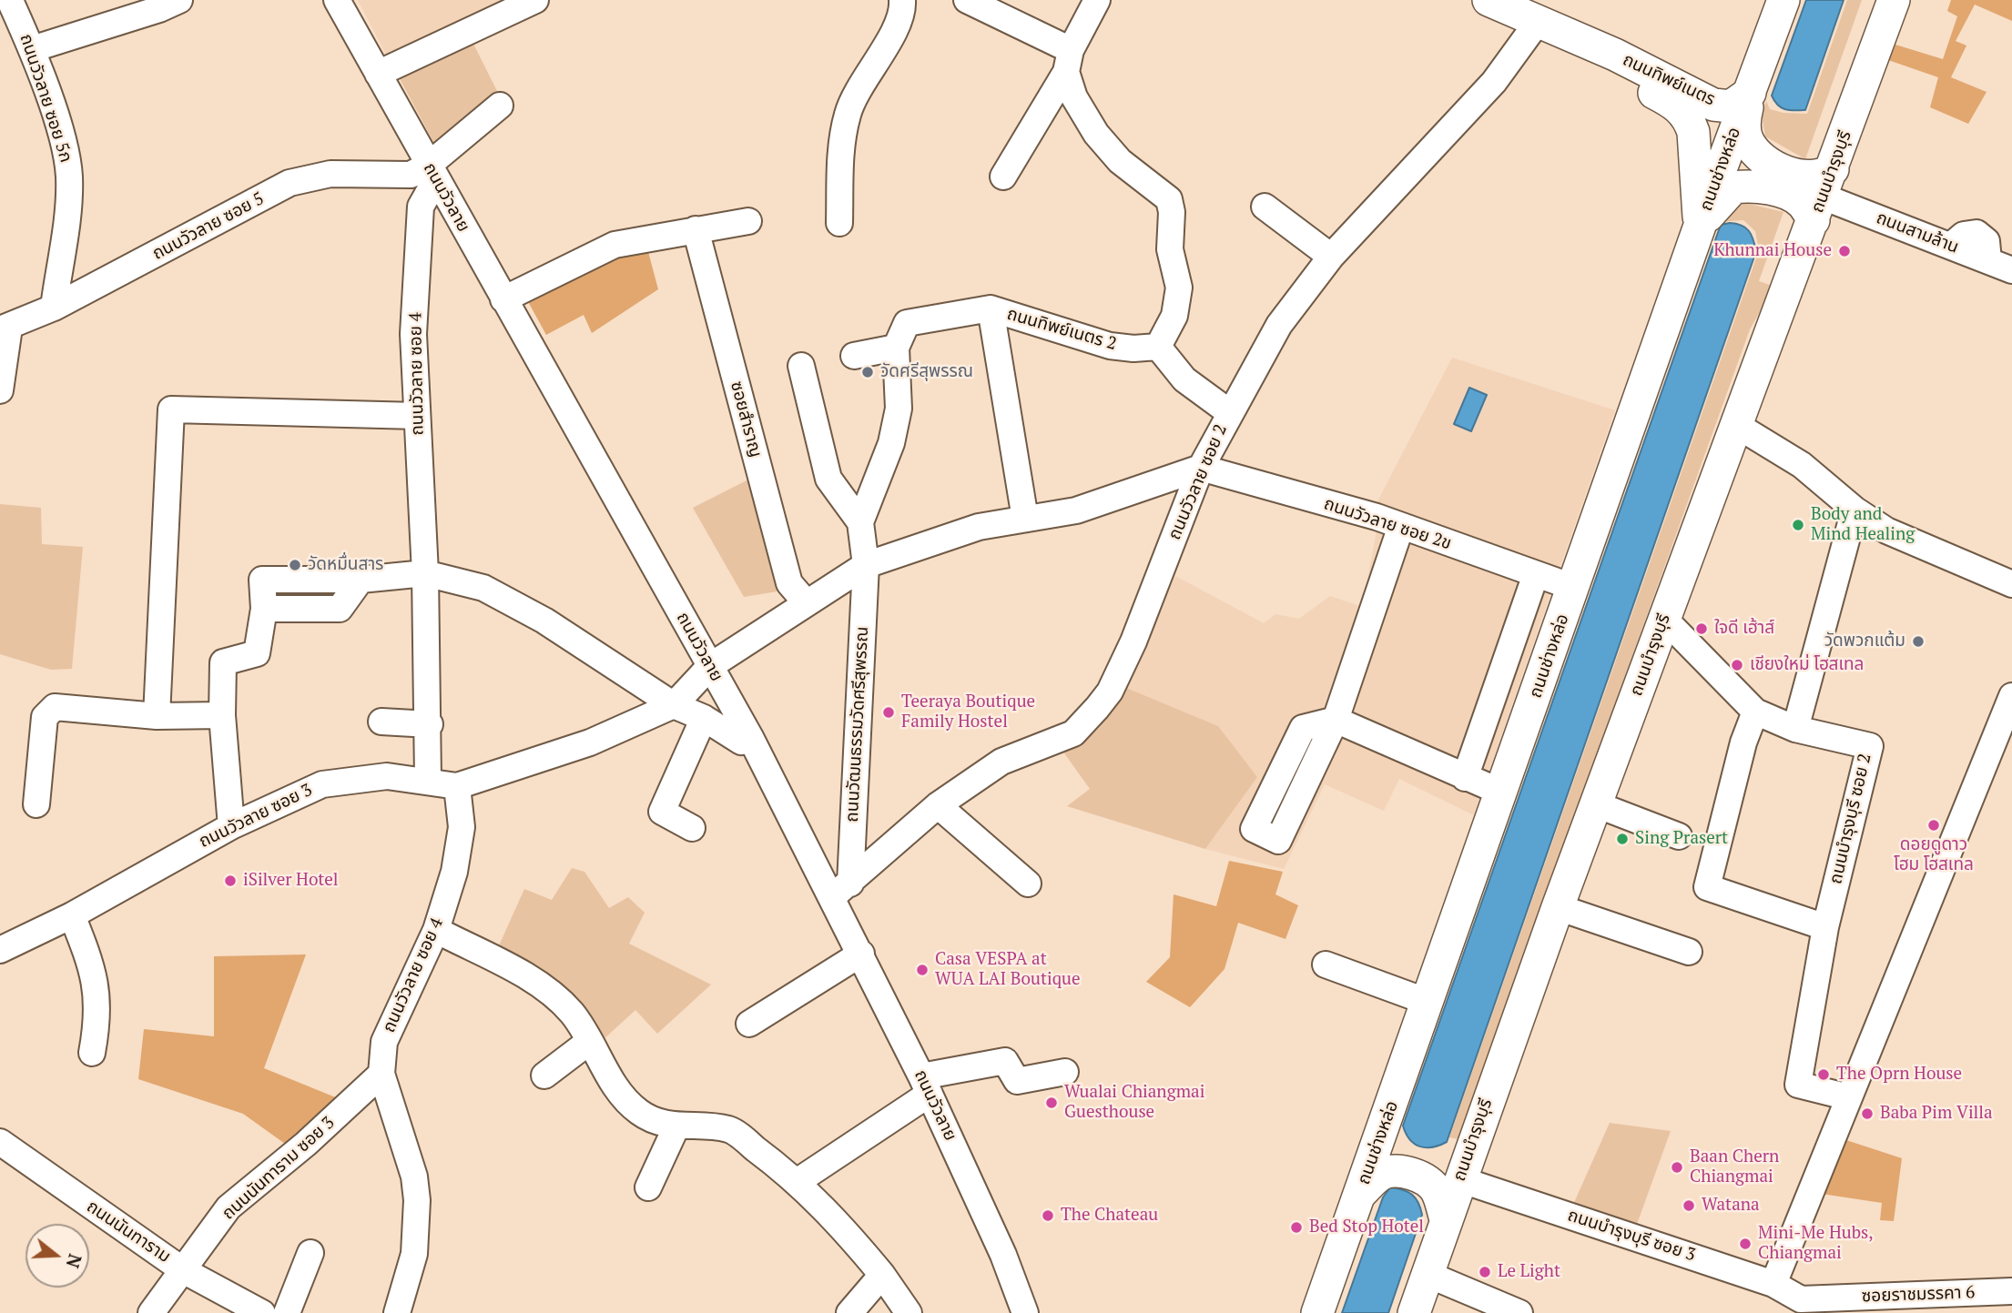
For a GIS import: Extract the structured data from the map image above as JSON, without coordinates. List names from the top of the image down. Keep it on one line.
{"streets":{"main road":["ถนนทิพย์เนตร","ถนนช่างหล่อ","ถนนบำรุงบุรี"],"street":["ถนนวัวลาย ซอย 5ก","ถนนวัวลาย","ถนนวัวลาย ซอย 5","ถนนสามล้าน","ถนนทิพย์เนตร 2","ถนนวัวลาย ซอย 4","ซอยสำราญ","ถนนวัวลาย ซอย 2","ถนนวัวลาย ซอย 2ข","ถนนวัฒนธรรมวัดศรีสุพรรณ","ถนนวัวลาย ซอย 3","ถนนบำรุงบุรี ซอย 2","ถนนนันทาราม ซอย 3","ถนนนันทาราม","ถนนบำรุงบุรี ซอย 3","ซอยราชมรรคา 6"]},"crossings":[["ถนนทิพย์เนตร","ถนนช่างหล่อ"],["ถนนทิพย์เนตร","ถนนวัวลาย ซอย 2"],["ถนนวัวลาย ซอย 5ก","ถนนวัวลาย ซอย 5"],["ถนนช่างหล่อ","ถนนวัวลาย ซอย 2ข"],["ถนนบำรุงบุรี","ถนนสามล้าน"],["ถนนบำรุงบุรี","ถนนบำรุงบุรี ซอย 2"],["ถนนบำรุงบุรี","ถนนบำรุงบุรี ซอย 3"],["ถนนวัวลาย","ถนนวัวลาย ซอย 5"],["ถนนวัวลาย","ถนนวัวลาย ซอย 4"],["ถนนวัวลาย","ถนนวัวลาย ซอย 2"],["ถนนวัวลาย","ถนนวัฒนธรรมวัดศรีสุพรรณ"],["ถนนวัวลาย ซอย 5","ถนนวัวลาย ซอย 4"],["ถนนวัวลาย ซอย 4","ถนนวัวลาย ซอย 3"],["ถนนวัวลาย ซอย 4","ถนนนันทาราม ซอย 3"],["ถนนวัวลาย ซอย 2","ถนนวัวลาย ซอย 2ข"],["ถนนวัวลาย ซอย 2","ถนนวัฒนธรรมวัดศรีสุพรรณ"],["ถนนนันทาราม ซอย 3","ถนนนันทาราม"],["ถนนบำรุงบุรี ซอย 3","ซอยราชมรรคา 6"]],"places":["Khunnai House","วัดศรีสุพรรณ","Body and Mind Healing","วัดหมื่นสาร","ใจดี เฮ้าส์","วัดพวกแต้ม","เชียงใหม่ โฮสเทล","Teeraya Boutique Family Hostel","ดอยดูดาว โฮม โฮสเทล","Sing Prasert","iSilver Hotel","Casa VESPA at WUA LAI Boutique","The Oprn House","Wualai Chiangmai Guesthouse","Baba Pim Villa","Baan Chern Chiangmai","Watana","The Chateau","Bed Stop Hotel","Mini-Me Hubs, Chiangmai","Le Light"],"north":"right"}
